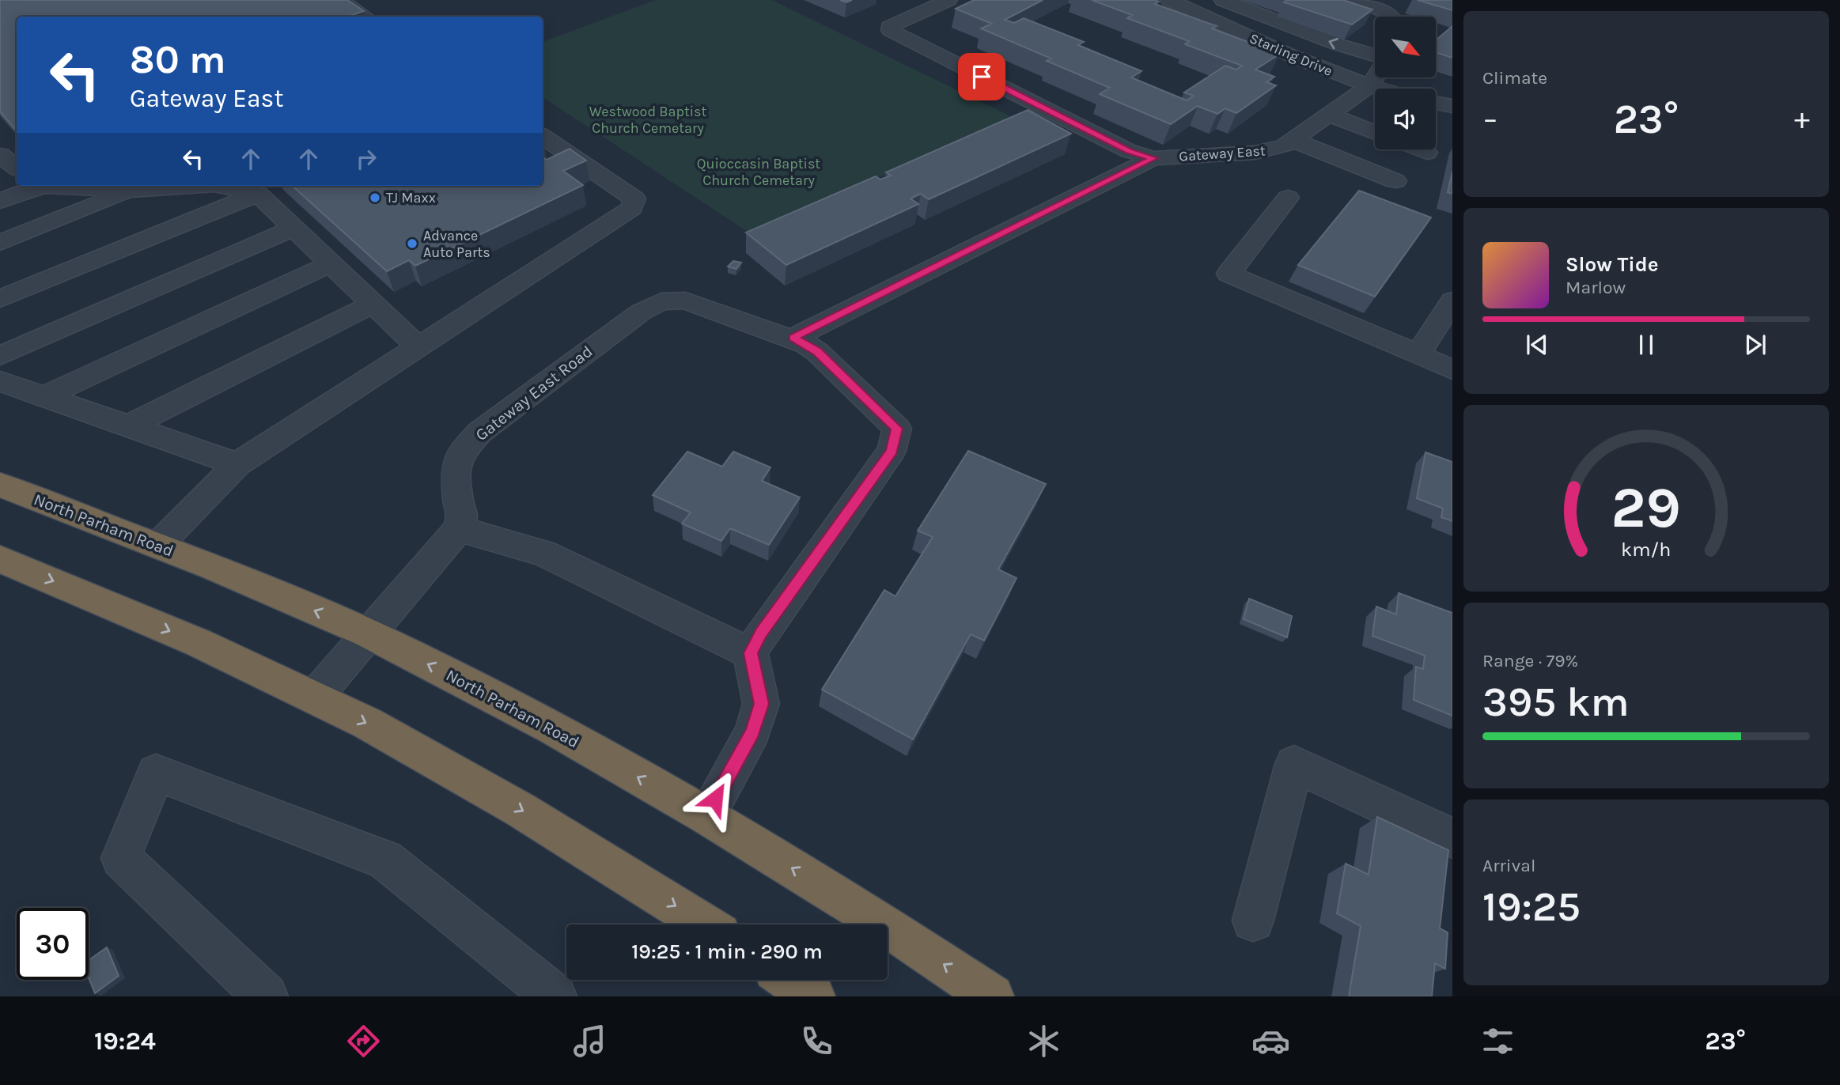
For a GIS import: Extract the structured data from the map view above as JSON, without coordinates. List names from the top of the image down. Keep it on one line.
{"streets":{"highway":["North Parham Road"],"street":["Starling Drive","Gateway East","Gateway East Road"]},"crossings":[["Starling Drive","Gateway East"],["Gateway East","Gateway East Road"]],"parks":["Westwood Baptist Church Cemetary","Quioccasin Baptist Church Cemetary"],"places":["TJ Maxx","Advance Auto Parts"],"north":"bottom right","page":{"tile":["Climate",["Range · 79%","395 km"],["Arrival","19:25"]],"turn":["80 m","Gateway East"],"heat":["−","23°","+"],"song":["Slow Tide","Marlow"],"limit":"30","trip":"19:25 · 1 min · 290 m","tabs":["19:24","23°"],"gauge":["29","km/h"]}}
